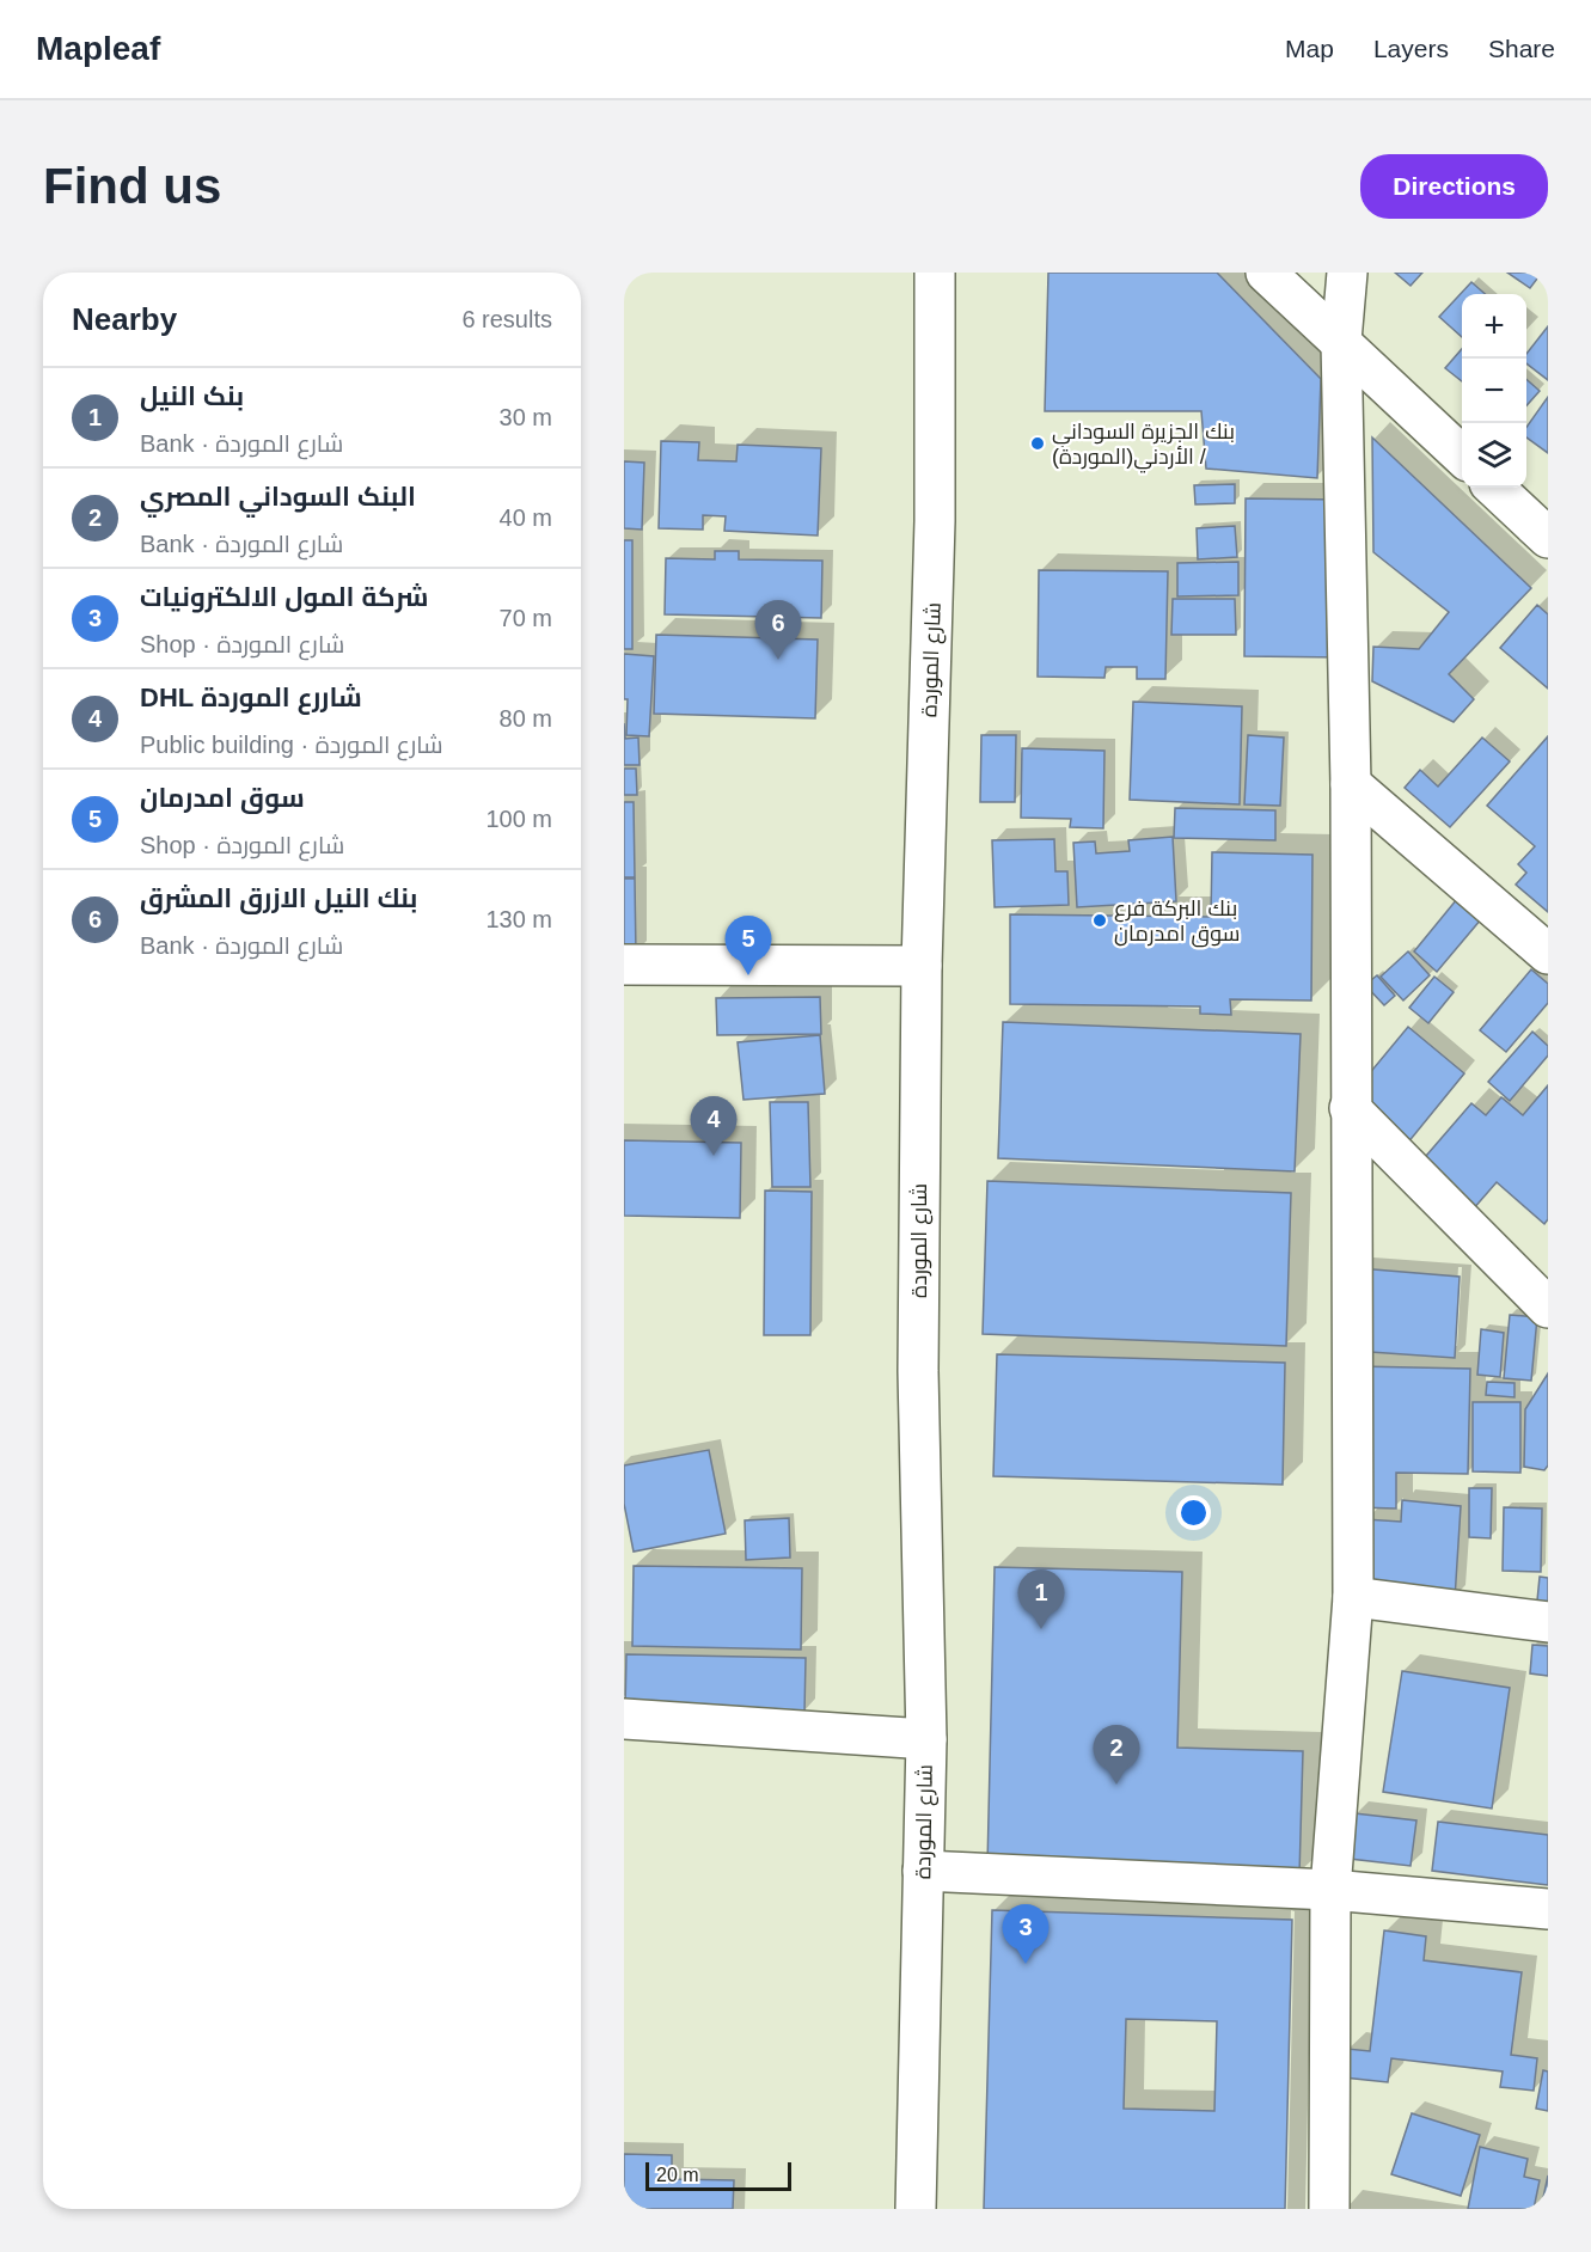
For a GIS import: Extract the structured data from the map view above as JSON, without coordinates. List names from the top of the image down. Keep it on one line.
{"streets":{"street":["شارع الموردة"]},"places":["بنك الجزيرة السوداني الأردني(الموردة) /","بنك البركة فرع سوق امدرمان"],"scale_bar":"20 m","page":{"header":"Mapleaf","nav":["Map","Layers","Share"],"buttons":"Directions","title":"Find us","heading":["Nearby","6 results"],"map_buttons":["+","−"],"list":[{"mark":"1","name":"بنک النيل","note":"Bank · شارع الموردة","value":"30 m"},{"mark":"2","name":"البنک السوداني المصري","note":"Bank · شارع الموردة","value":"40 m"},{"mark":"3","name":"شركة المول الالكترونيات","note":"Shop · شارع الموردة","value":"70 m"},{"mark":"4","name":"DHL شاررع الموردة","note":"Public building · شارع الموردة","value":"80 m"},{"mark":"5","name":"سوق امدرمان","note":"Shop · شارع الموردة","value":"100 m"},{"mark":"6","name":"بنك النيل الازرق المشرق","note":"Bank · شارع الموردة","value":"130 m"}],"pins":["6","5","4","1","2","3"],"scale":"20 m"}}
